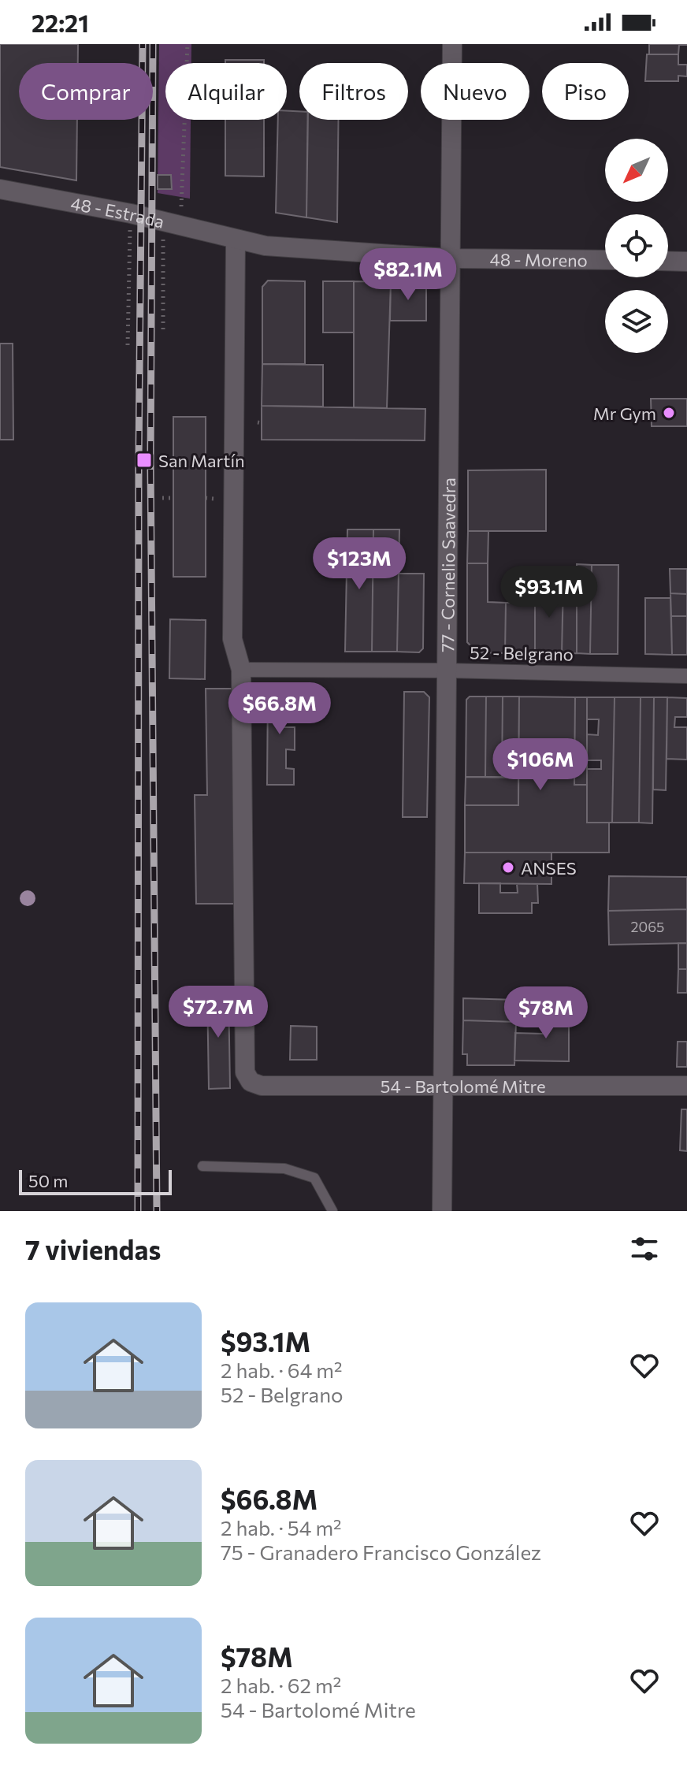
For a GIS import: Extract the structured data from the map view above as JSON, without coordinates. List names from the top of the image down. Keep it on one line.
{"streets":{"street":["48 - Estrada","48 - Moreno","77 - Cornelio Saavedra","52 - Belgrano","54 - Bartolomé Mitre"]},"crossings":[["48 - Estrada","48 - Moreno"],["48 - Moreno","77 - Cornelio Saavedra"],["77 - Cornelio Saavedra","52 - Belgrano"],["77 - Cornelio Saavedra","54 - Bartolomé Mitre"],["52 - Belgrano","54 - Bartolomé Mitre"]],"places":{"other":["Mr Gym","ANSES"],"transit":["San Martín"]},"house_numbers":["2065"],"scale_bar":"50 m","north":"bottom left","page":{"status":"22:21","chip":["Comprar","Alquilar","Filtros","Nuevo","Piso"],"price":["$82.1M","$123M","$93.1M","$66.8M","$106M","$72.7M","$78M"],"scale":"50 m","heading":"7 viviendas","list":[{"name":"$93.1M","note":"2 hab. · 64 m² · 52 - Belgrano"},{"name":"$66.8M","note":"2 hab. · 54 m² · 75 - Granadero Francisco González"},{"name":"$78M","note":"2 hab. · 62 m² · 54 - Bartolomé Mitre"}]}}
